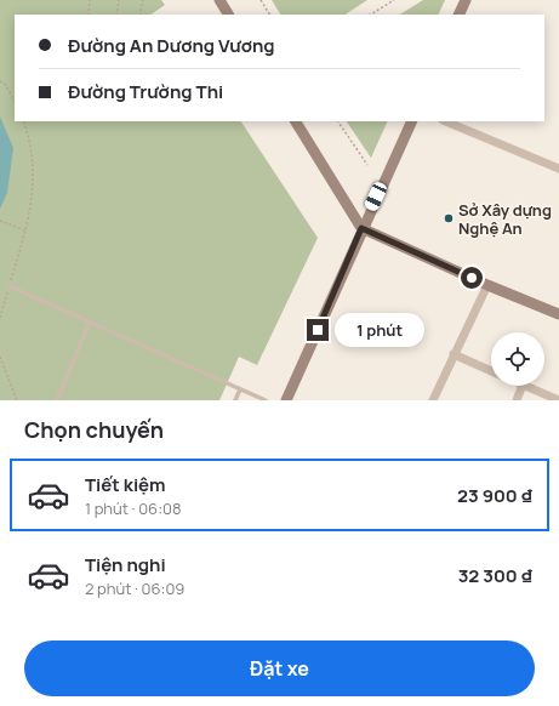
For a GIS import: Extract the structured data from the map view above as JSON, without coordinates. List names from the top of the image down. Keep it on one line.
{"places":["Sở Xây dựng Nghệ An"],"page":{"banner":["Đường An Dương Vương","Đường Trường Thi"],"bubble":"1 phút","heading":"Chọn chuyến","list":[{"name":"Tiết kiệm","note":"1 phút · 06:08","value":"23 900 ₫"},{"name":"Tiện nghi","note":"2 phút · 06:09","value":"32 300 ₫"}],"buttons":"Đặt xe"}}
